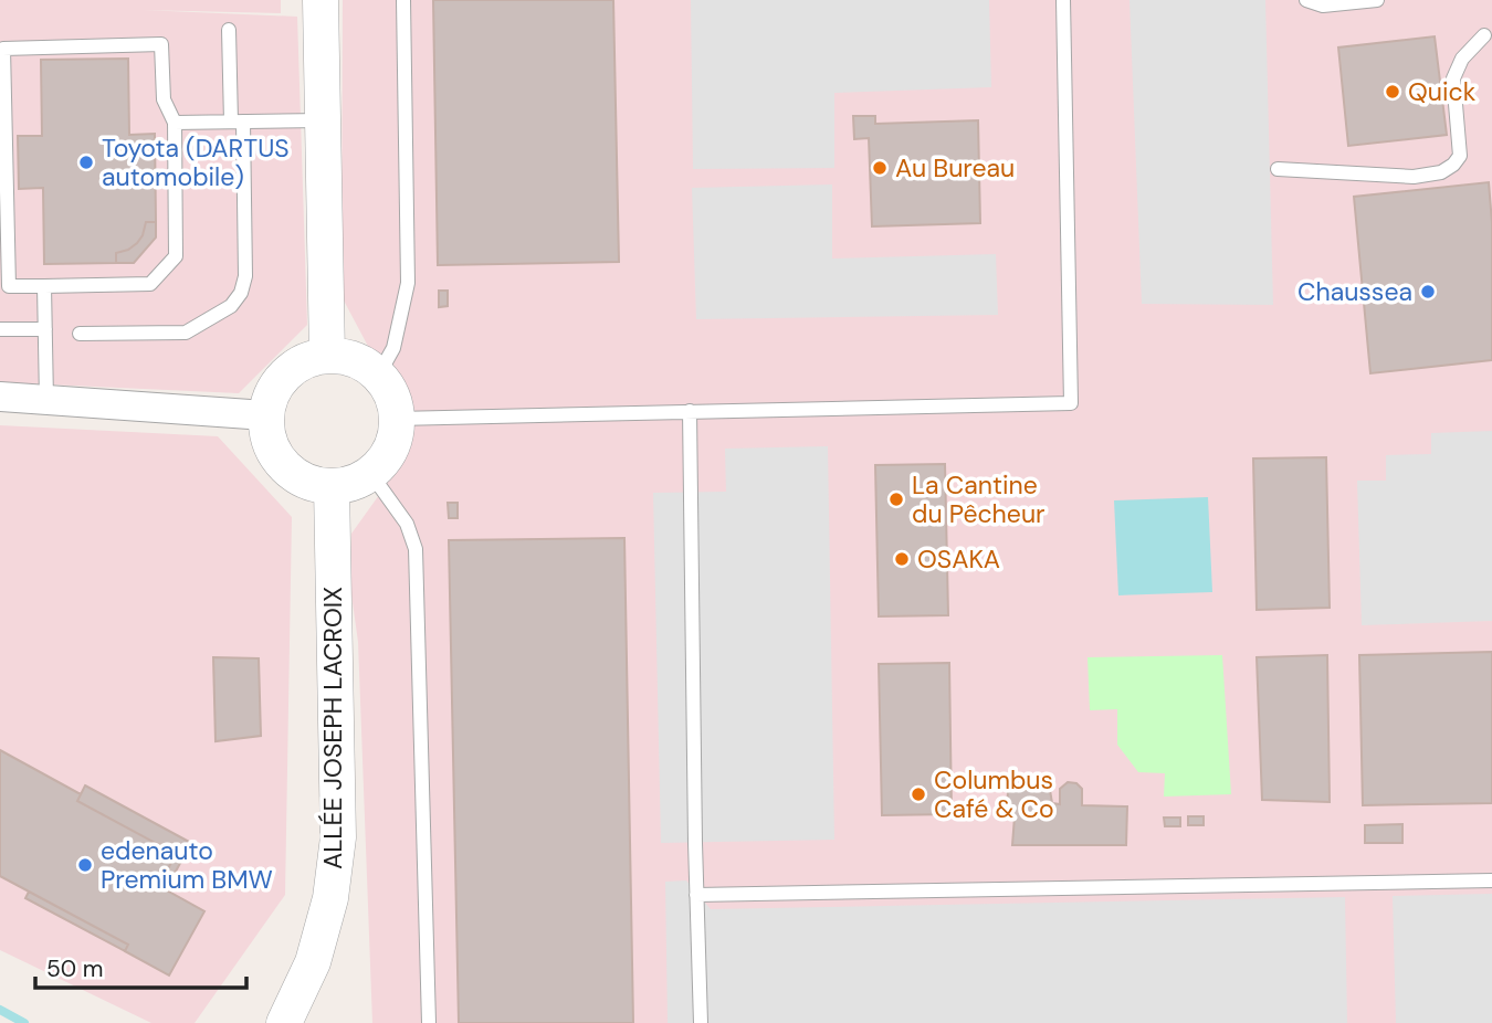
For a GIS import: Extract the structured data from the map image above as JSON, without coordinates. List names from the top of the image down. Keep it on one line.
{"streets":{"street":["ALLÉE JOSEPH LACROIX"]},"places":["Quick","Toyota (DARTUS automobile)","Au Bureau","Chaussea","La Cantine du Pêcheur","OSAKA","Columbus Café & Co","edenauto Premium BMW"],"scale_bar":"50 m"}
